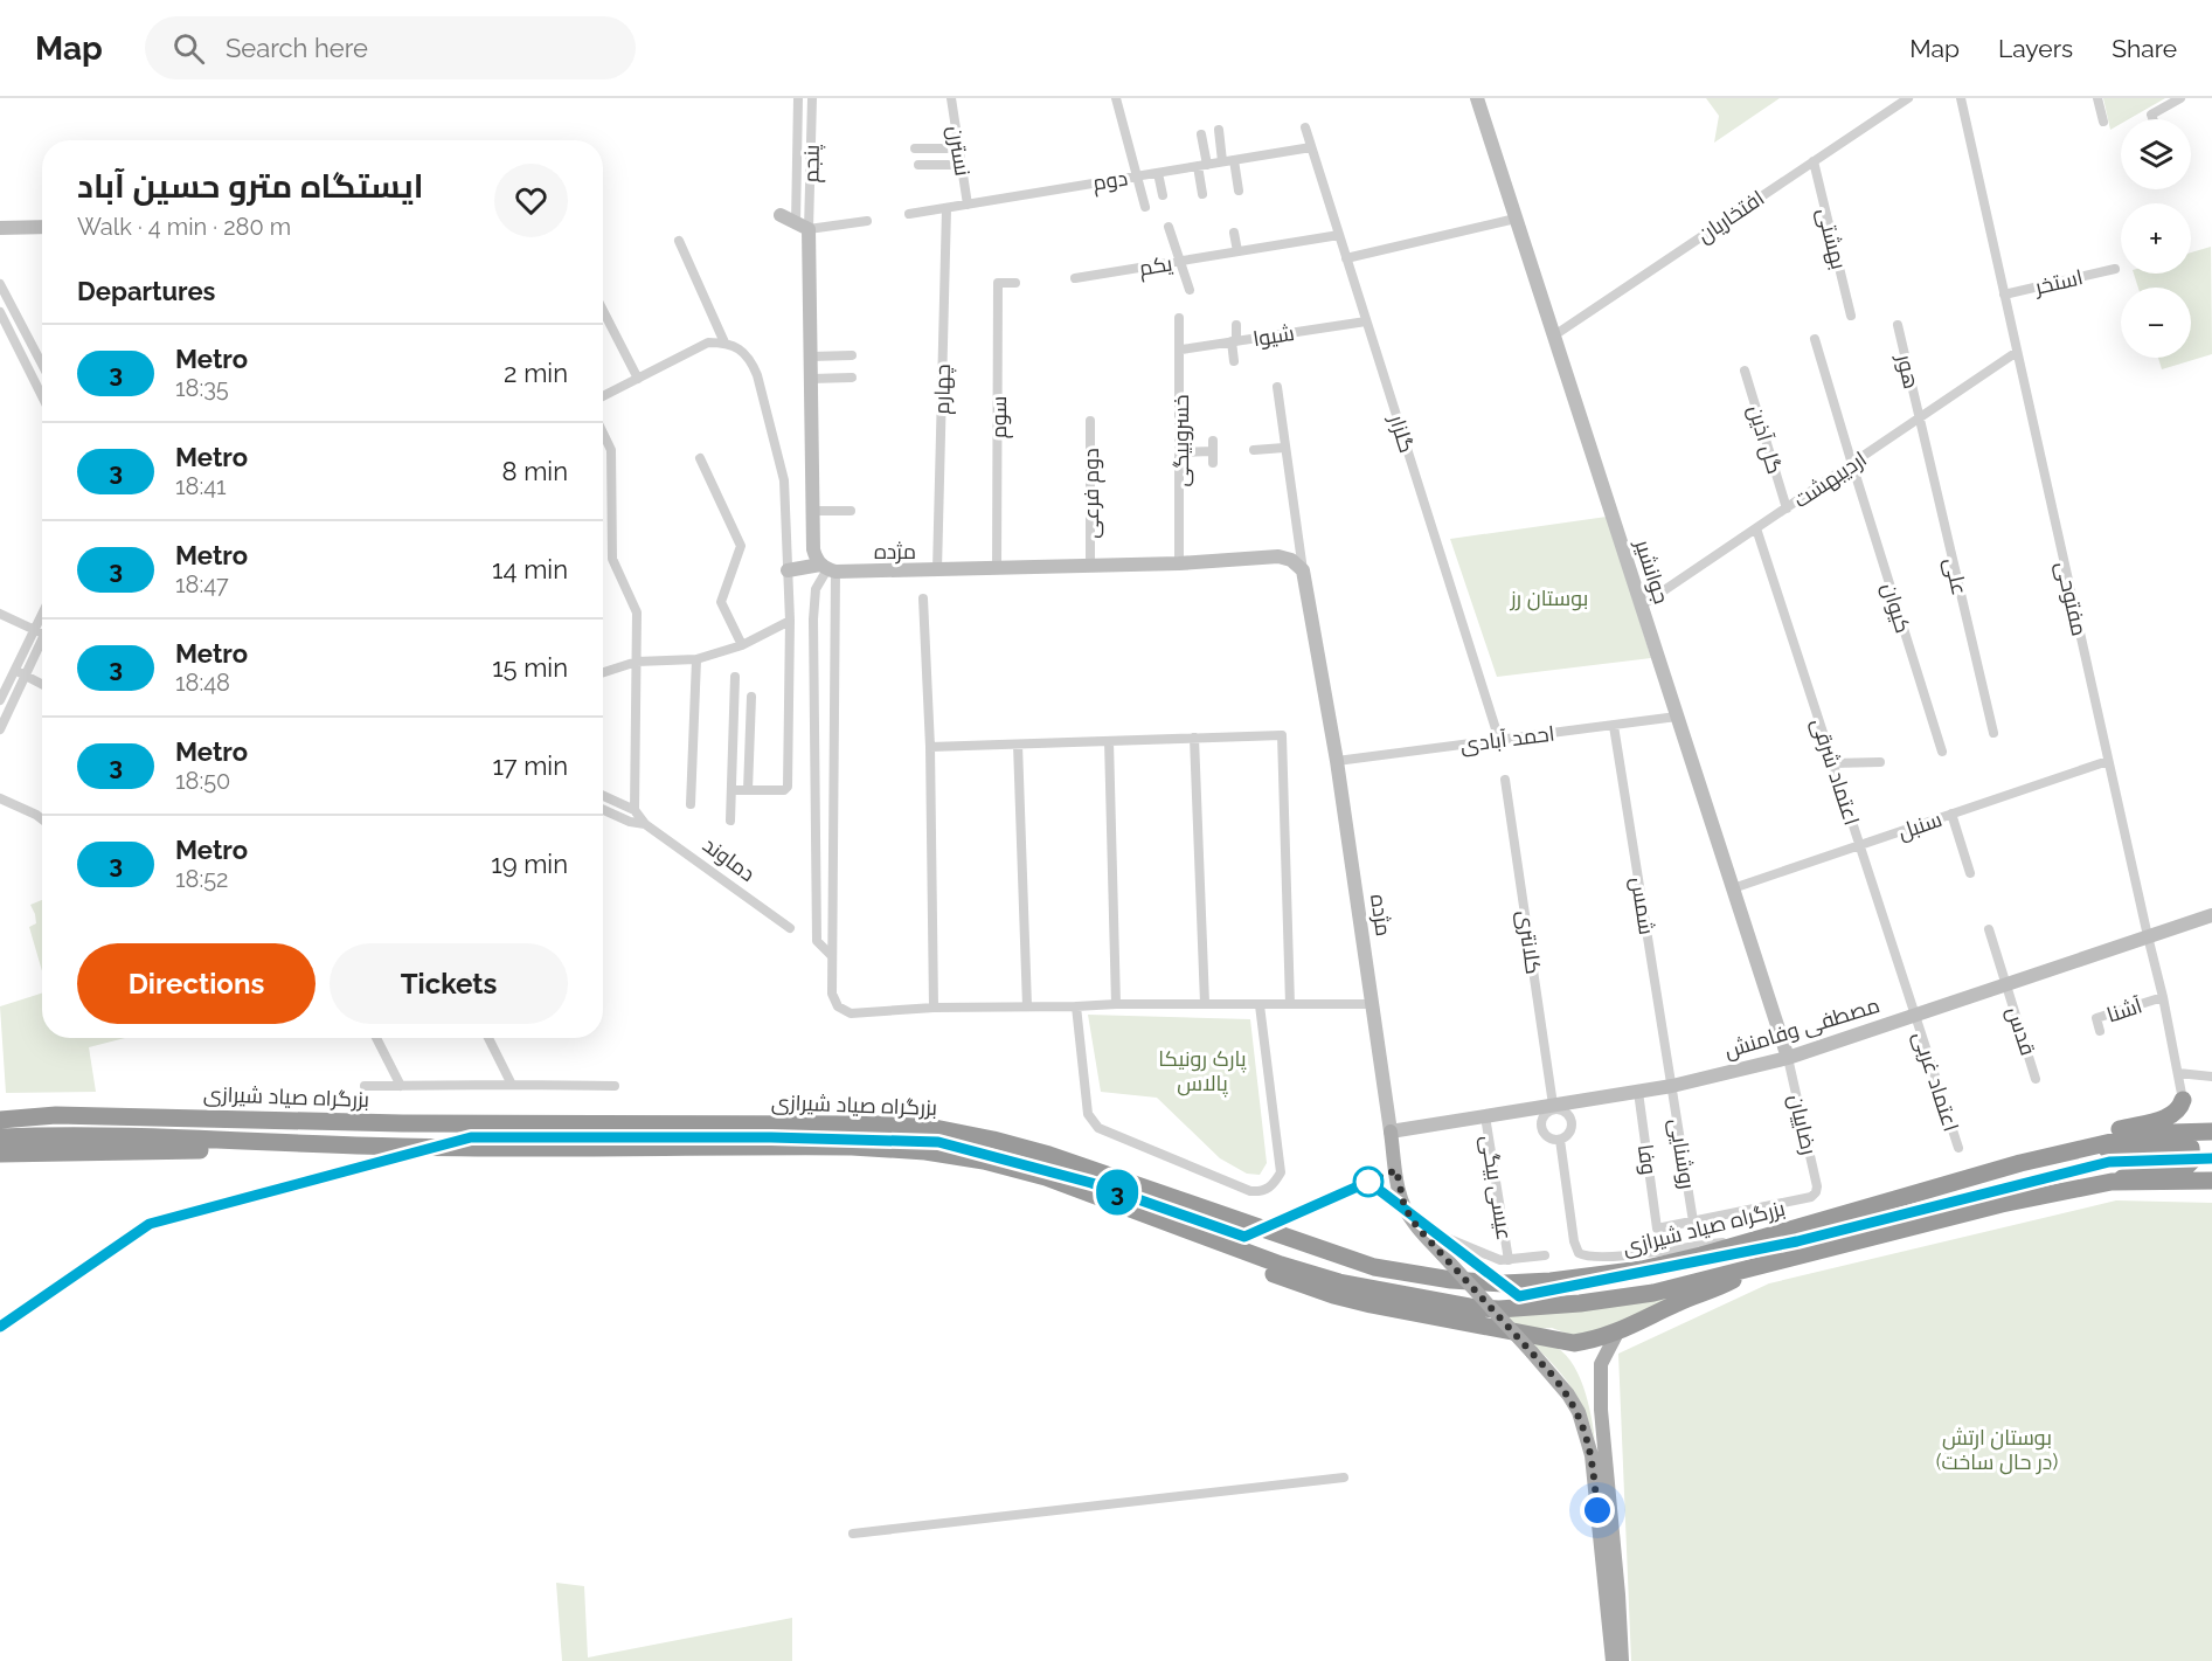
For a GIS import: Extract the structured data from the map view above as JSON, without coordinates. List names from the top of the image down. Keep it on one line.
{"streets":{"highway":["بزرگراه صیاد شیرازی"],"main road":["مژده","جوانشیر","مصطفی وفامنش"],"street":["نسترن","پنجم","دوم","افتخاریان","بهشتی","یکم","استخر","شیوا","هور","چهارم","سوم","گلزار","گل آذین","خسروبیگی","اردیبهشت","دوم فرعی","علی","مفتوحی","کیوان","احمد آبادی","اعتماد شرقی","سنبل","دماوند","شمس","کلانتری","آشنا","قدس","اعتماد غربی","رضاییان","روشنایی","وفا","عیسی بیگی"]},"crossings":[["نسترن","دوم"],["دوم","چهارم"],["دوم","گلزار"],["افتخاریان","بهشتی"],["افتخاریان","جوانشیر"],["یکم","گلزار"],["استخر","مفتوحی"],["شیوا","گلزار"],["شیوا","خسروبیگی"],["هور","اردیبهشت"],["هور","علی"],["چهارم","مژده"],["سوم","مژده"],["گلزار","احمد آبادی"],["گل آذین","اردیبهشت"],["خسروبیگی","مژده"],["اردیبهشت","جوانشیر"],["اردیبهشت","علی"],["اردیبهشت","مفتوحی"],["اردیبهشت","کیوان"],["اردیبهشت","اعتماد شرقی"],["دوم فرعی","مژده"],["مژده","احمد آبادی"],["مژده","مصطفی وفامنش"],["جوانشیر","احمد آبادی"],["جوانشیر","سنبل"],["جوانشیر","مصطفی وفامنش"],["جوانشیر","رضاییان"],["مفتوحی","سنبل"],["مفتوحی","آشنا"],["مفتوحی","مصطفی وفامنش"],["احمد آبادی","شمس"],["اعتماد شرقی","سنبل"],["اعتماد شرقی","مصطفی وفامنش"],["اعتماد شرقی","اعتماد غربی"],["شمس","مصطفی وفامنش"],["شمس","روشنایی"],["کلانتری","مصطفی وفامنش"],["مصطفی وفامنش","قدس"],["مصطفی وفامنش","اعتماد غربی"],["مصطفی وفامنش","رضاییان"],["مصطفی وفامنش","روشنایی"],["مصطفی وفامنش","وفا"],["مصطفی وفامنش","عیسی بیگی"],["رضاییان","روشنایی"],["رضاییان","وفا"],["روشنایی","وفا"]],"parks":["بوستان رز","پارک رونیکا پالاس","بوستان ارتش (در حال ساخت)"],"lines":["metro line 3"],"page":{"header":"Map","search":"Search here","nav":["Map","Layers","Share"],"on_map":"3","map_buttons":["+","−"],"heading":[["ایستگاه مترو حسین آباد","Walk · 4 min · 280 m"],"Departures"],"list":[{"mark":"3","name":"Metro","note":"18:35","value":"2 min"},{"mark":"3","name":"Metro","note":"18:41","value":"8 min"},{"mark":"3","name":"Metro","note":"18:47","value":"14 min"},{"mark":"3","name":"Metro","note":"18:48","value":"15 min"},{"mark":"3","name":"Metro","note":"18:50","value":"17 min"},{"mark":"3","name":"Metro","note":"18:52","value":"19 min"}],"buttons":["Directions","Tickets"]}}
